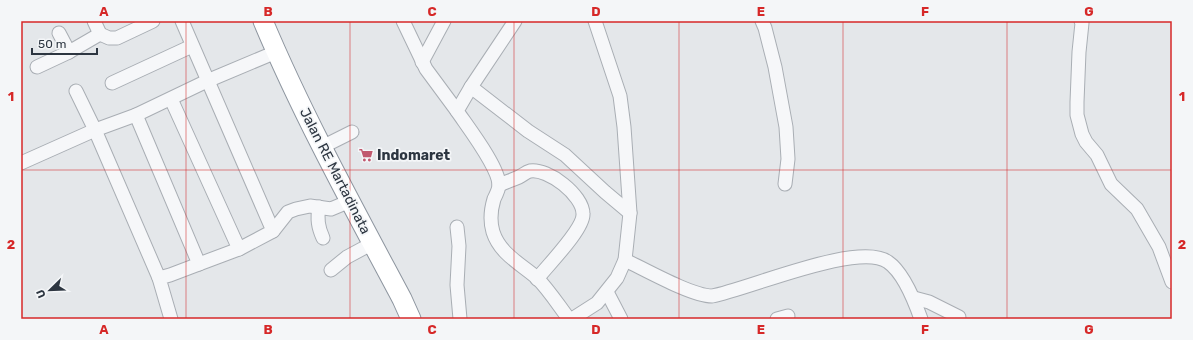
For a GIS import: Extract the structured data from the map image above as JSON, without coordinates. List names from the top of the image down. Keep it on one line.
{"streets":{"highway":["Jalan RE Martadinata"]},"places":{"supermarket":["Indomaret"]},"scale_bar":"50 m","north":"bottom left","grid":{"columns":["A","B","C","D","E","F","G"],"rows":["1","2"]}}
